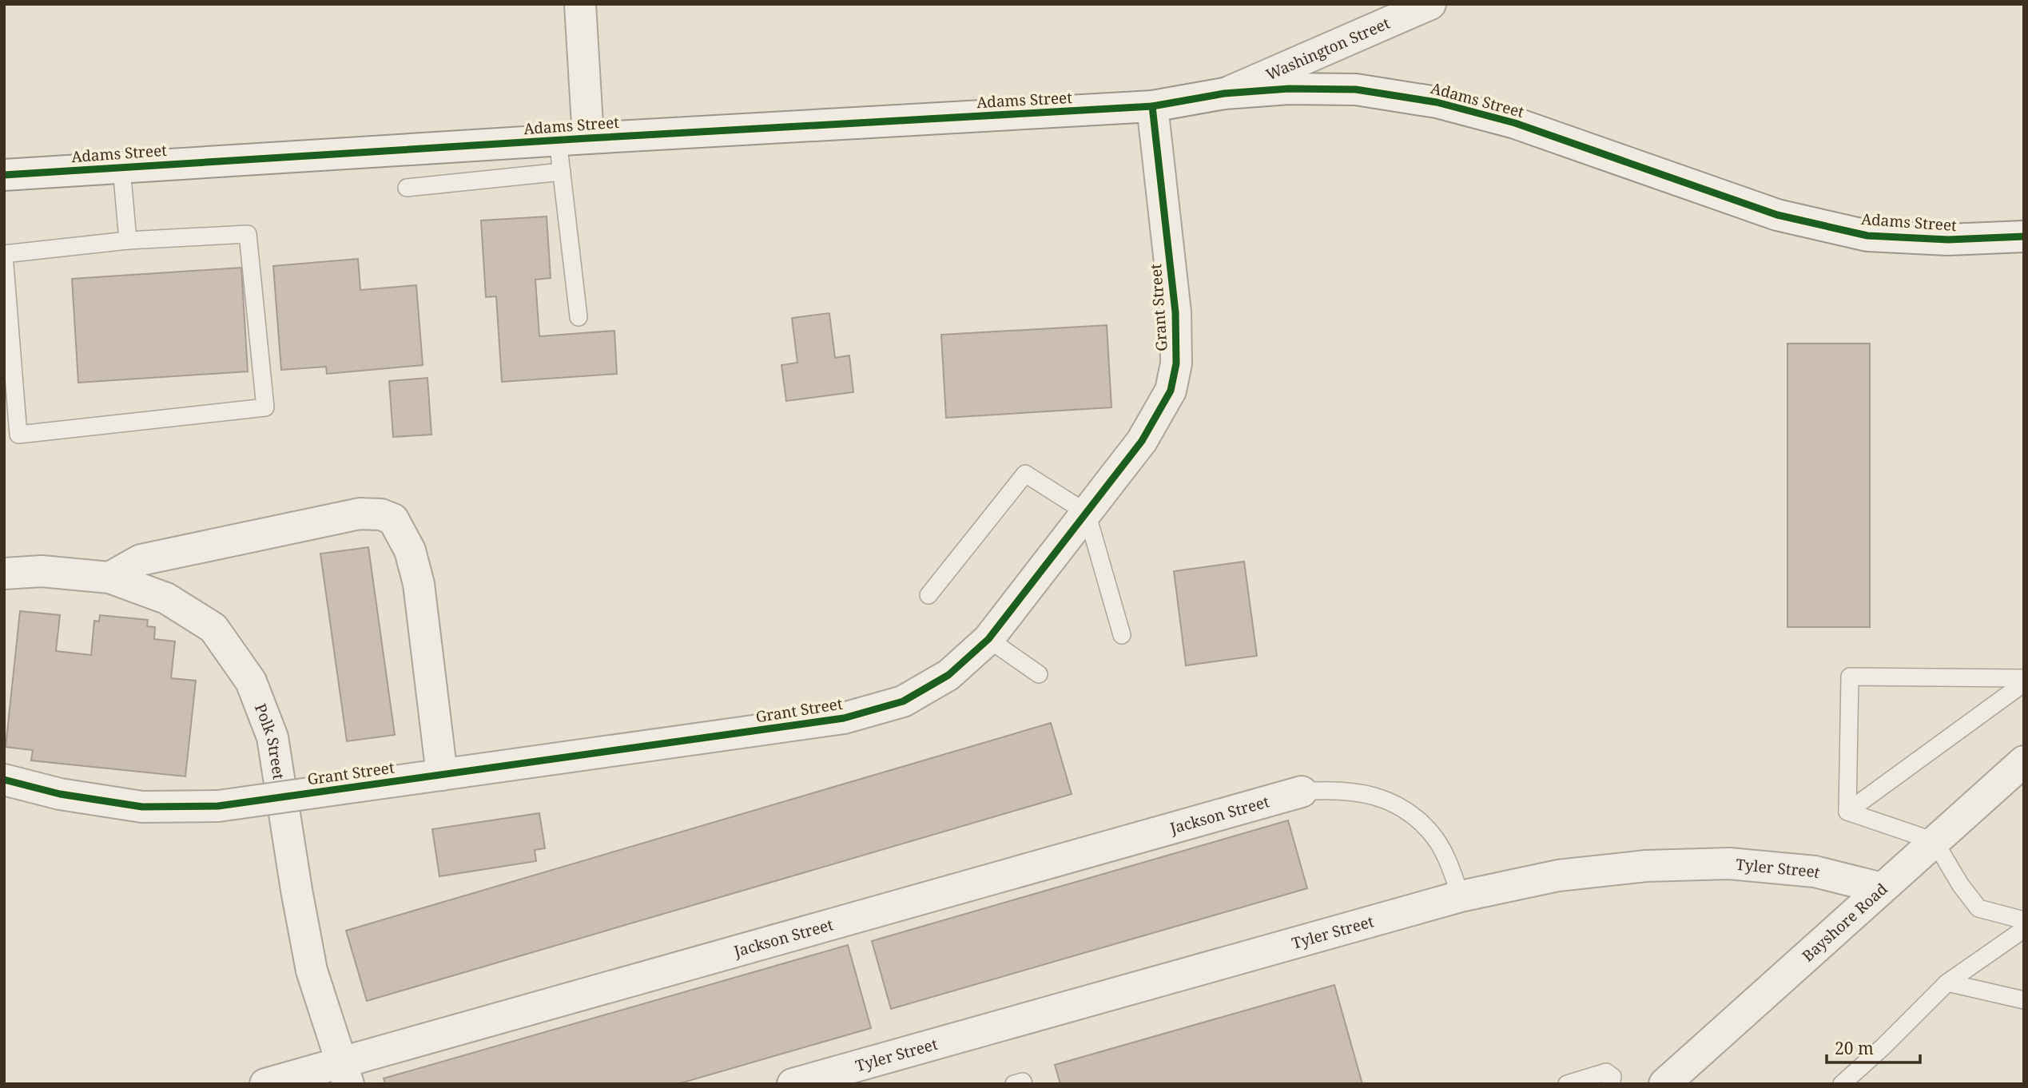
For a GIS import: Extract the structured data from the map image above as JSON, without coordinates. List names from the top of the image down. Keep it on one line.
{"streets":{"street":["Washington Street","Adams Street","Grant Street","Polk Street","Jackson Street","Tyler Street","Bayshore Road"]},"crossings":[["Washington Street","Adams Street"],["Adams Street","Grant Street"],["Polk Street","Jackson Street"],["Tyler Street","Bayshore Road"]],"scale_bar":"20 m"}
